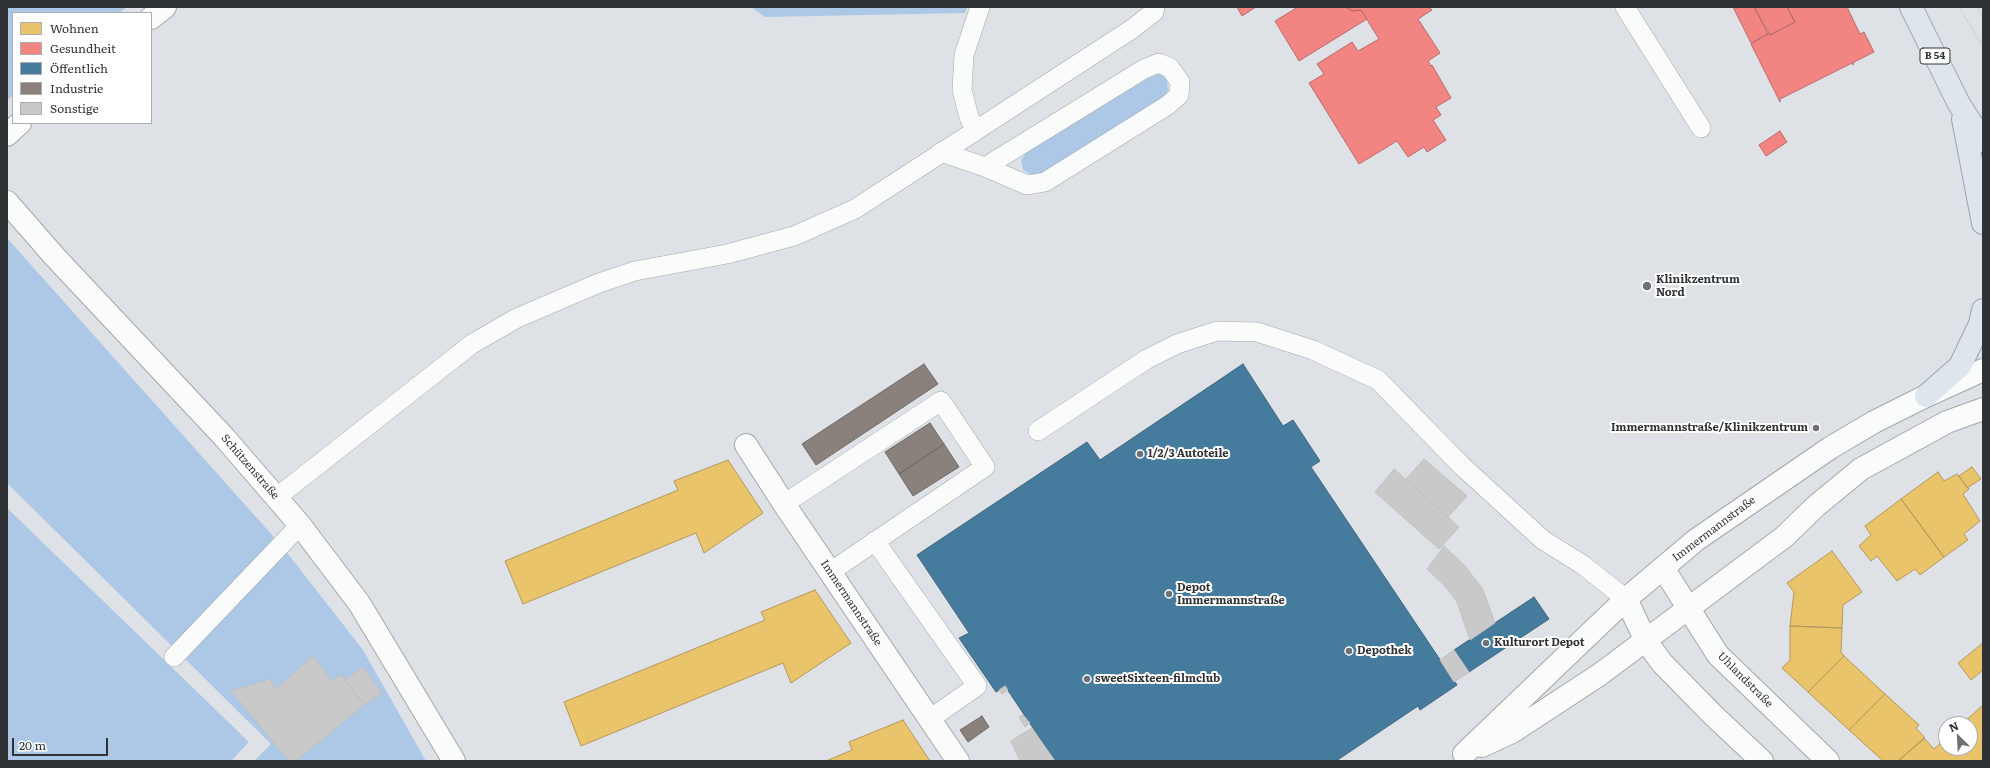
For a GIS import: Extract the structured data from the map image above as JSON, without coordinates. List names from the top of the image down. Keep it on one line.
{"streets":{"main road":["B 54"],"street":["Schützenstraße","Immermannstraße","Uhlandstraße"]},"crossings":[["Immermannstraße","Uhlandstraße"]],"places":["Klinikzentrum Nord","Immermannstraße/Klinikzentrum","1/2/3 Autoteile","Depot Immermannstraße","Kulturort Depot","Depothek","sweetSixteen-filmclub"],"legend":["Wohnen","Gesundheit","Öffentlich","Industrie","Sonstige"],"scale_bar":"20 m","north":"top left"}
